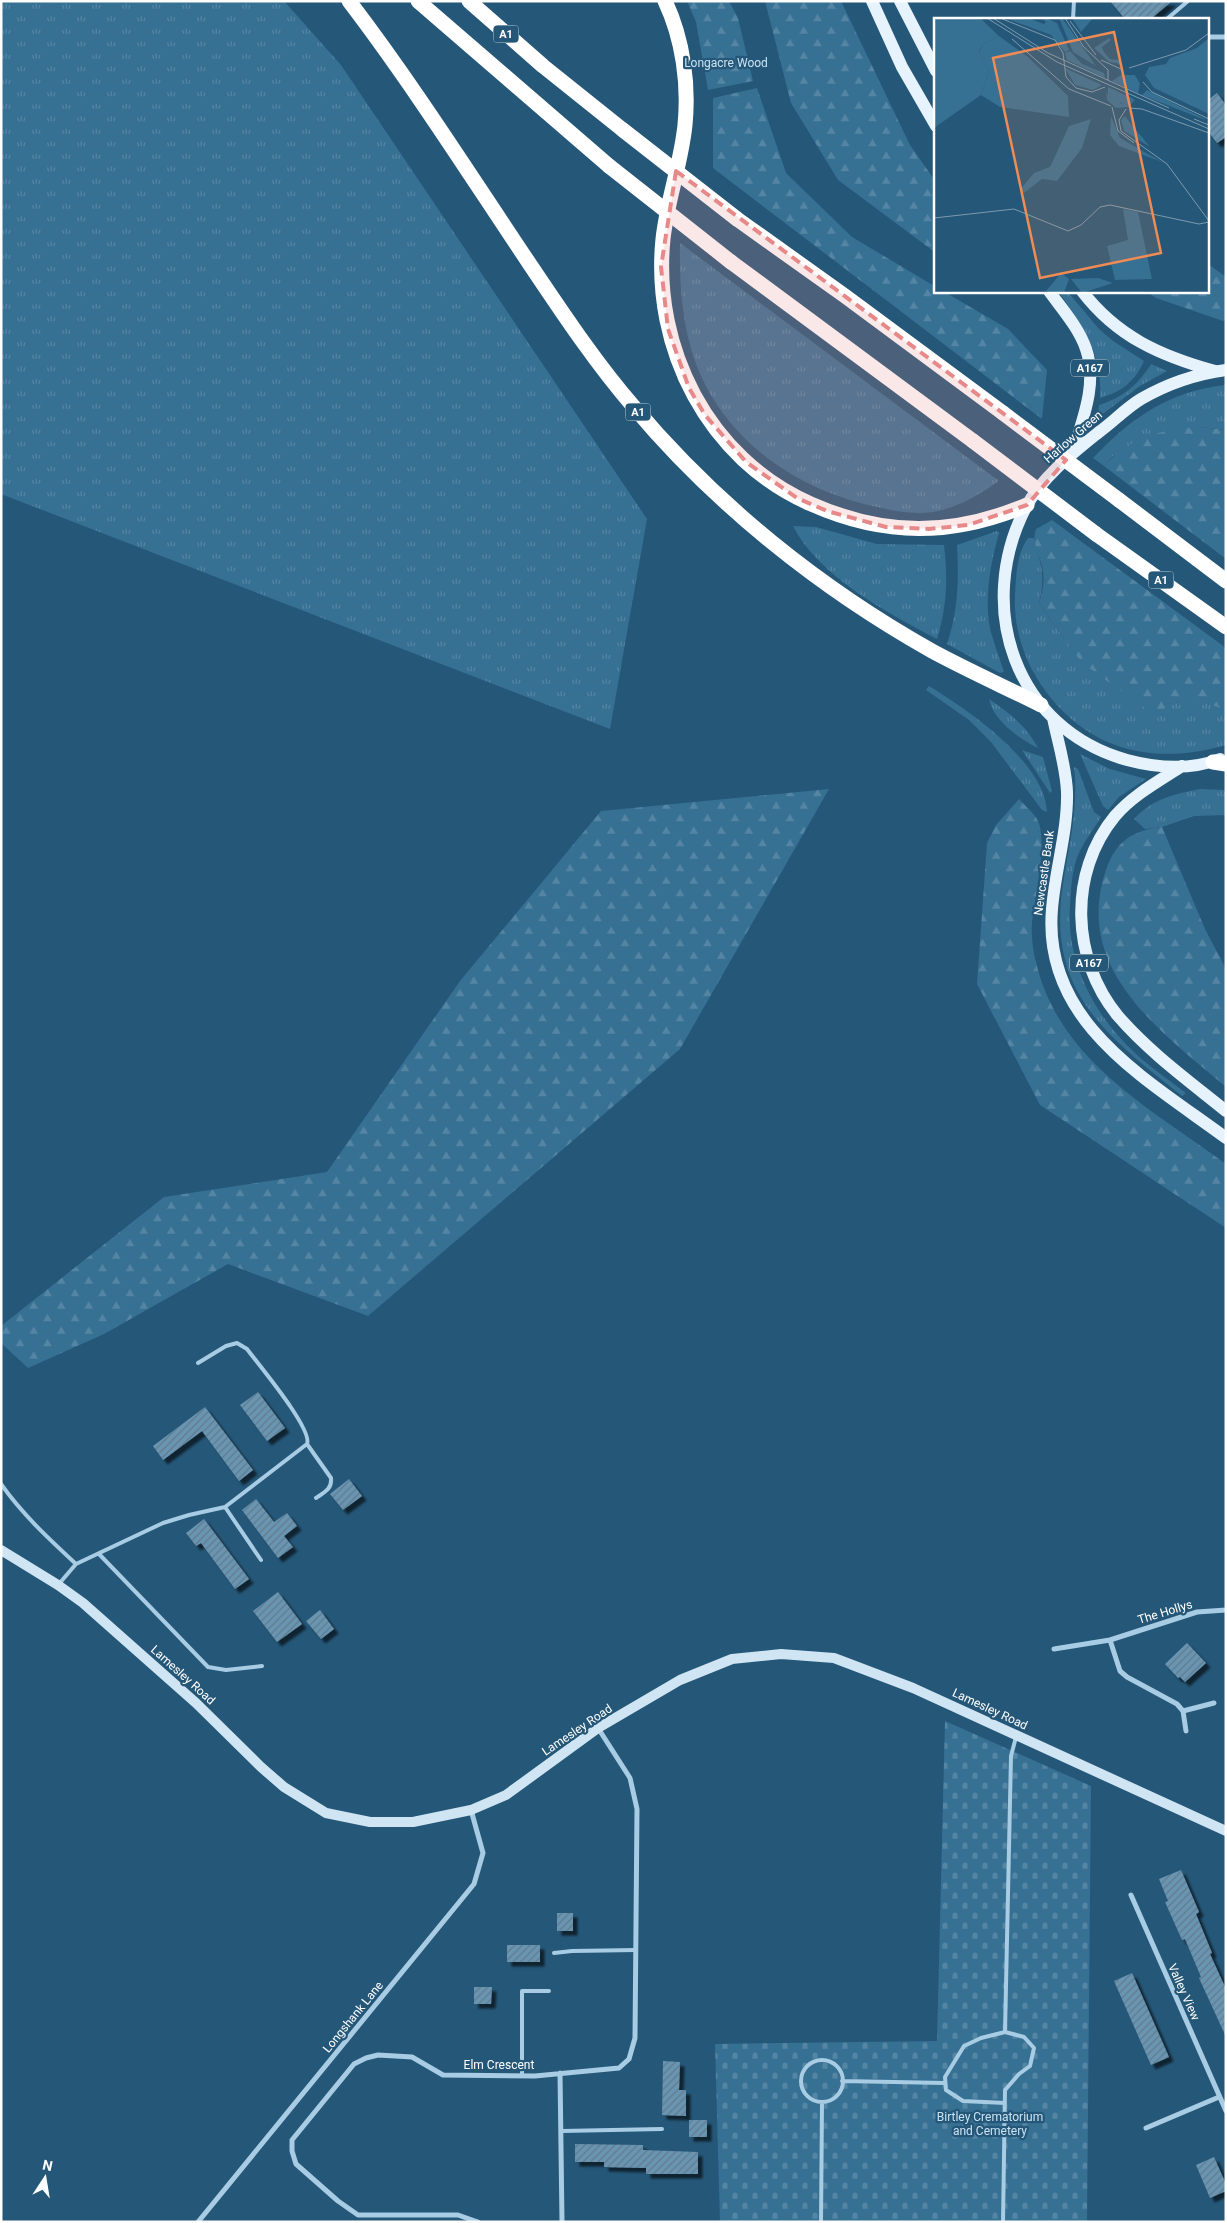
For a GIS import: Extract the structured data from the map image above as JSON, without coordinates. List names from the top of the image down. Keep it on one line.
{"streets":{"highway":["A1"],"main road":["A167","Harlow Green","Newcastle Bank"],"street":["The Hollys","Lamesley Road","Valley View","Longshank Lane","Elm Crescent"]},"crossings":[["A1","Harlow Green"],["A167","Harlow Green"],["Harlow Green","Newcastle Bank"],["Lamesley Road","Longshank Lane"],["Lamesley Road","Elm Crescent"]],"parks":["Longacre Wood","Birtley Crematorium and Cemetery"],"north":"top"}
